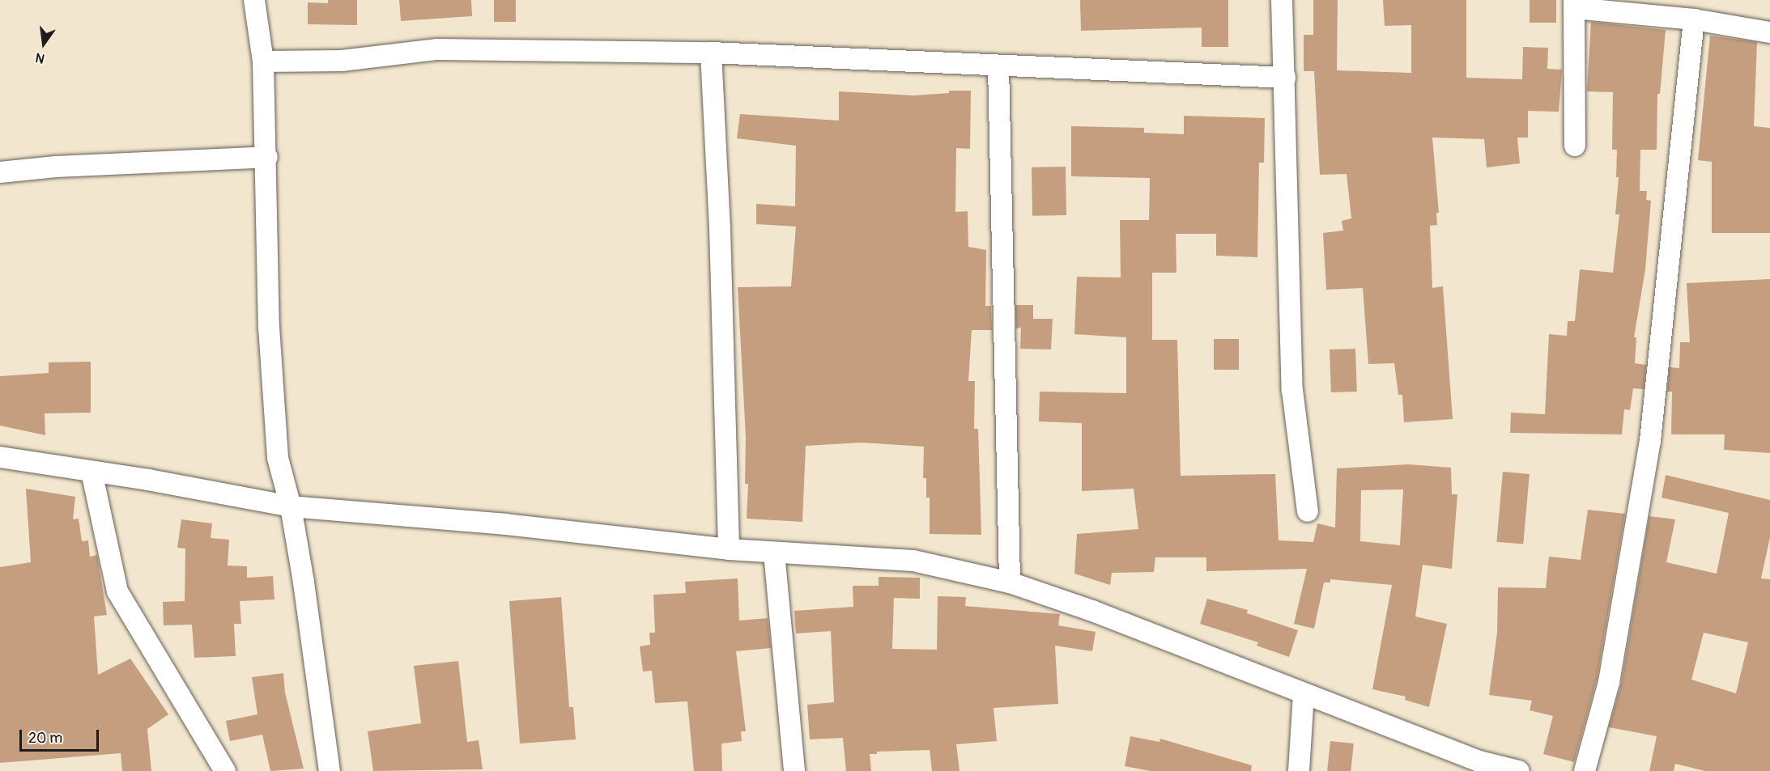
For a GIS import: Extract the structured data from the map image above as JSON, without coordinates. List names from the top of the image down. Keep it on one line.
{"scale_bar":"20 m","north":"bottom"}
